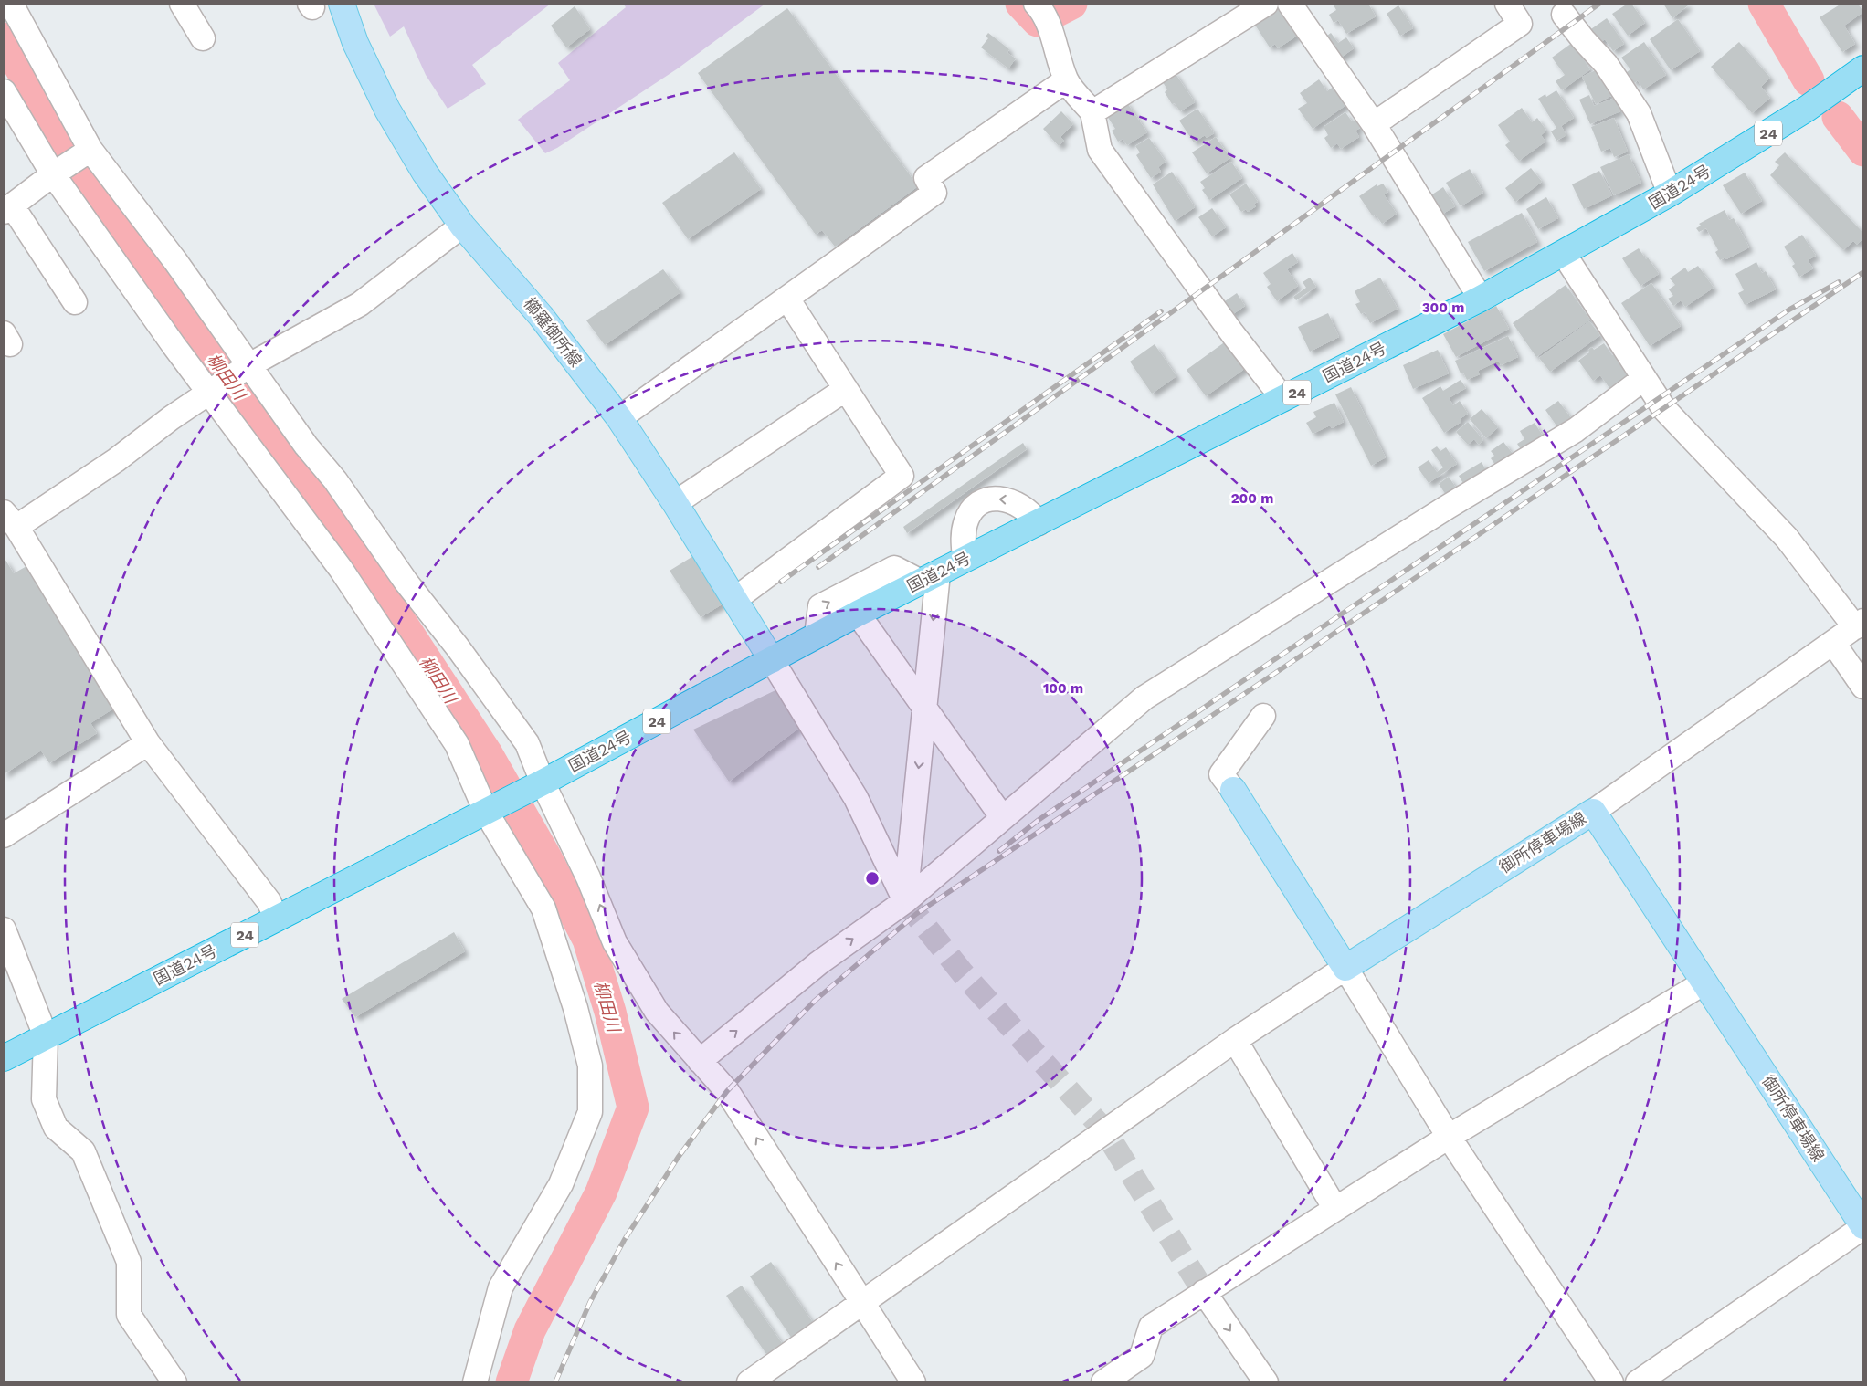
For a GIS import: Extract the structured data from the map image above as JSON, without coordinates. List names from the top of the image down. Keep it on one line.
{"streets":{"highway":["24","国道24号"],"main road":["櫛羅御所線","御所停車場線"]},"crossings":[["国道24号","櫛羅御所線"]],"water":["柳田川"],"rings":["300 m","200 m","100 m"]}
